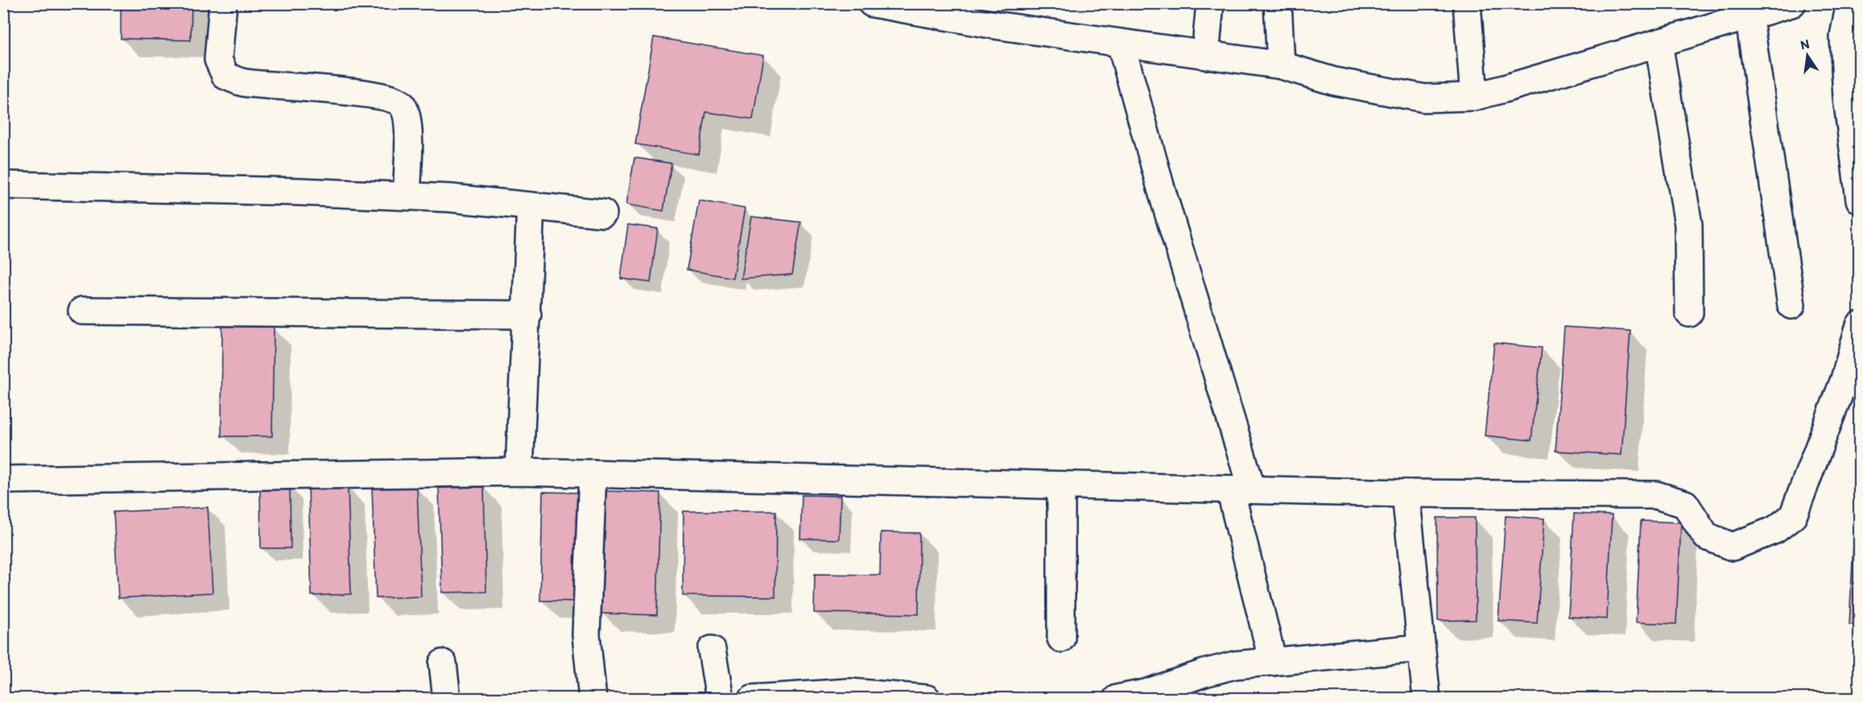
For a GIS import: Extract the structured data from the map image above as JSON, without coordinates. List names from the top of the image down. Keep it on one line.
{"north":"top"}
